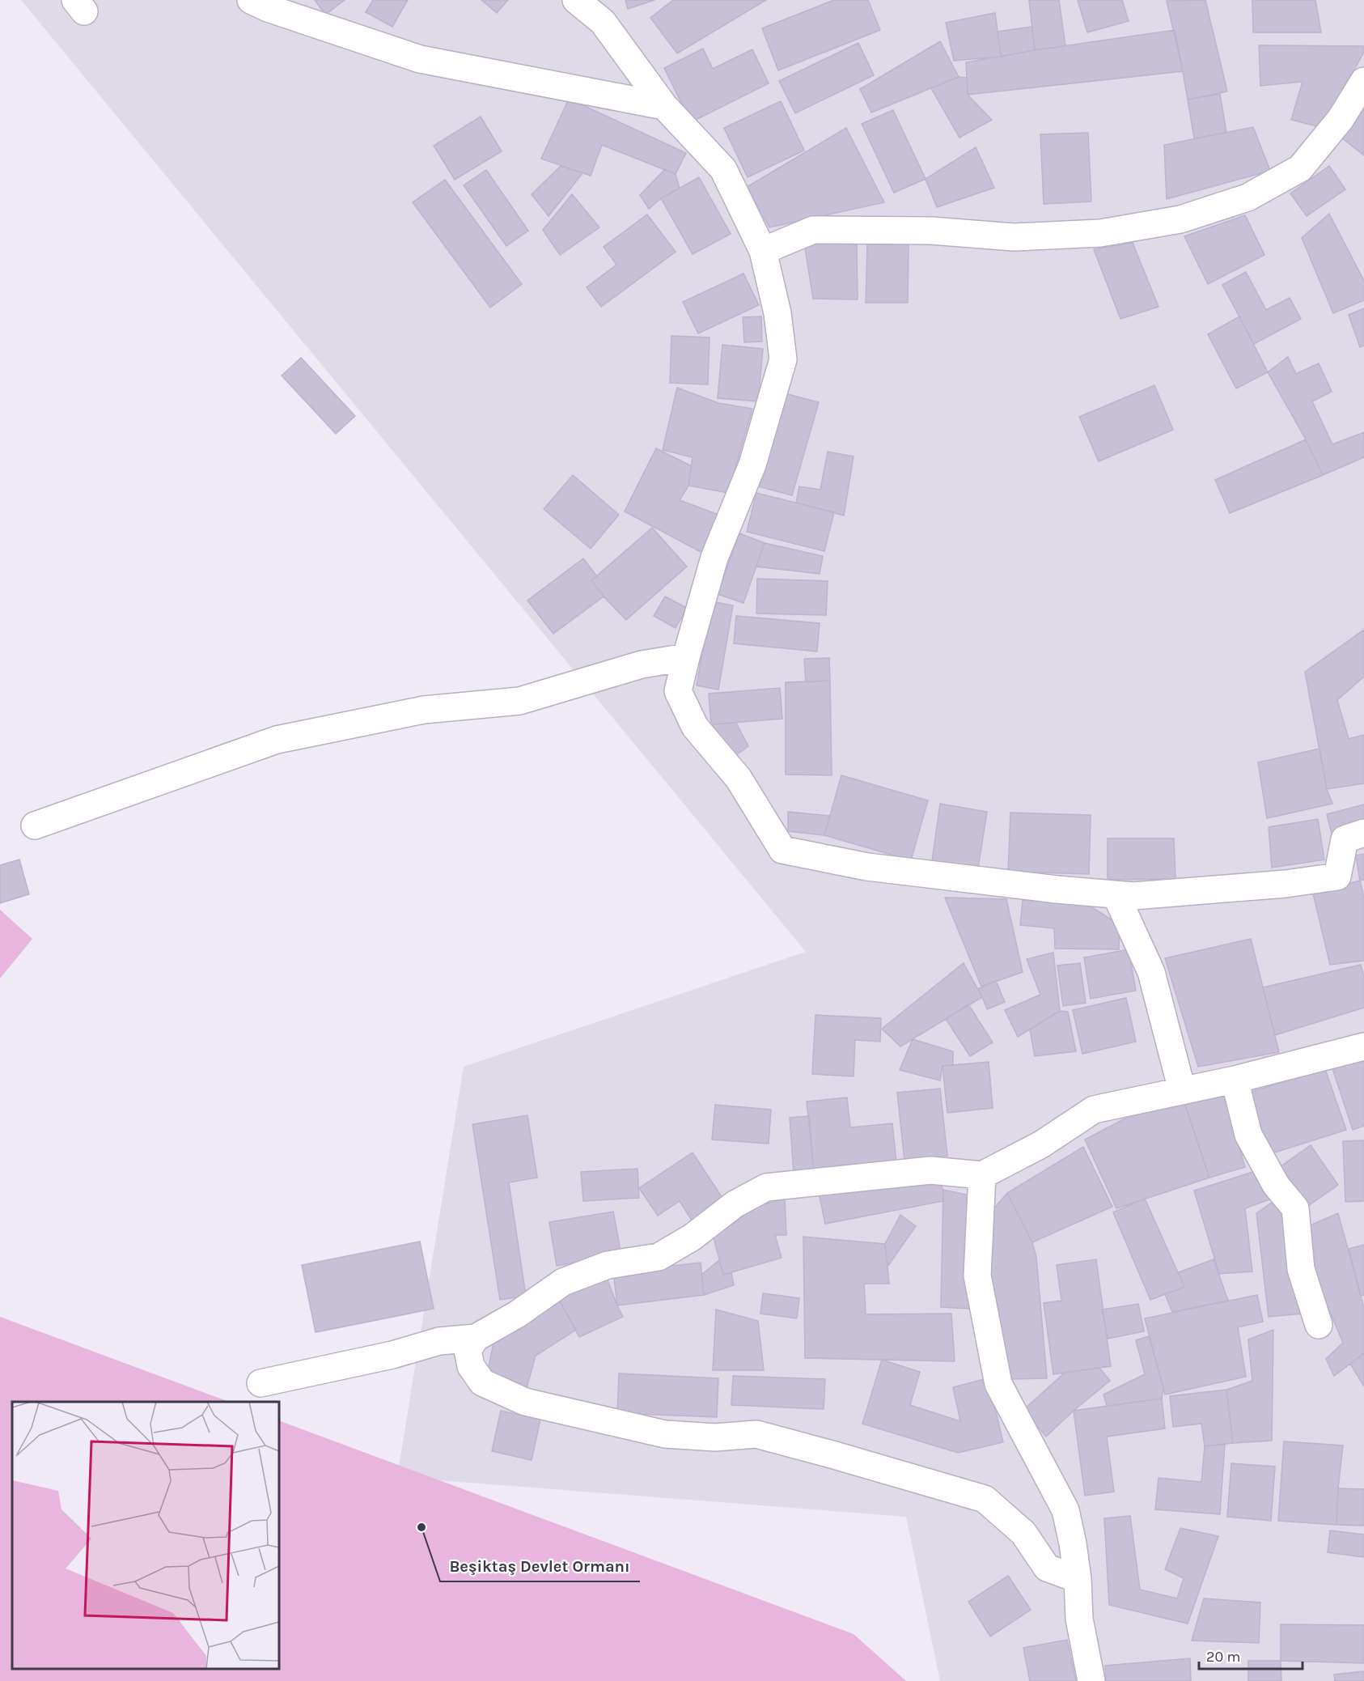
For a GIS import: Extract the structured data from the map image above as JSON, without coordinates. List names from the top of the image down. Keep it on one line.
{"places":["Beşiktaş Devlet Ormanı"],"scale_bar":"20 m"}
